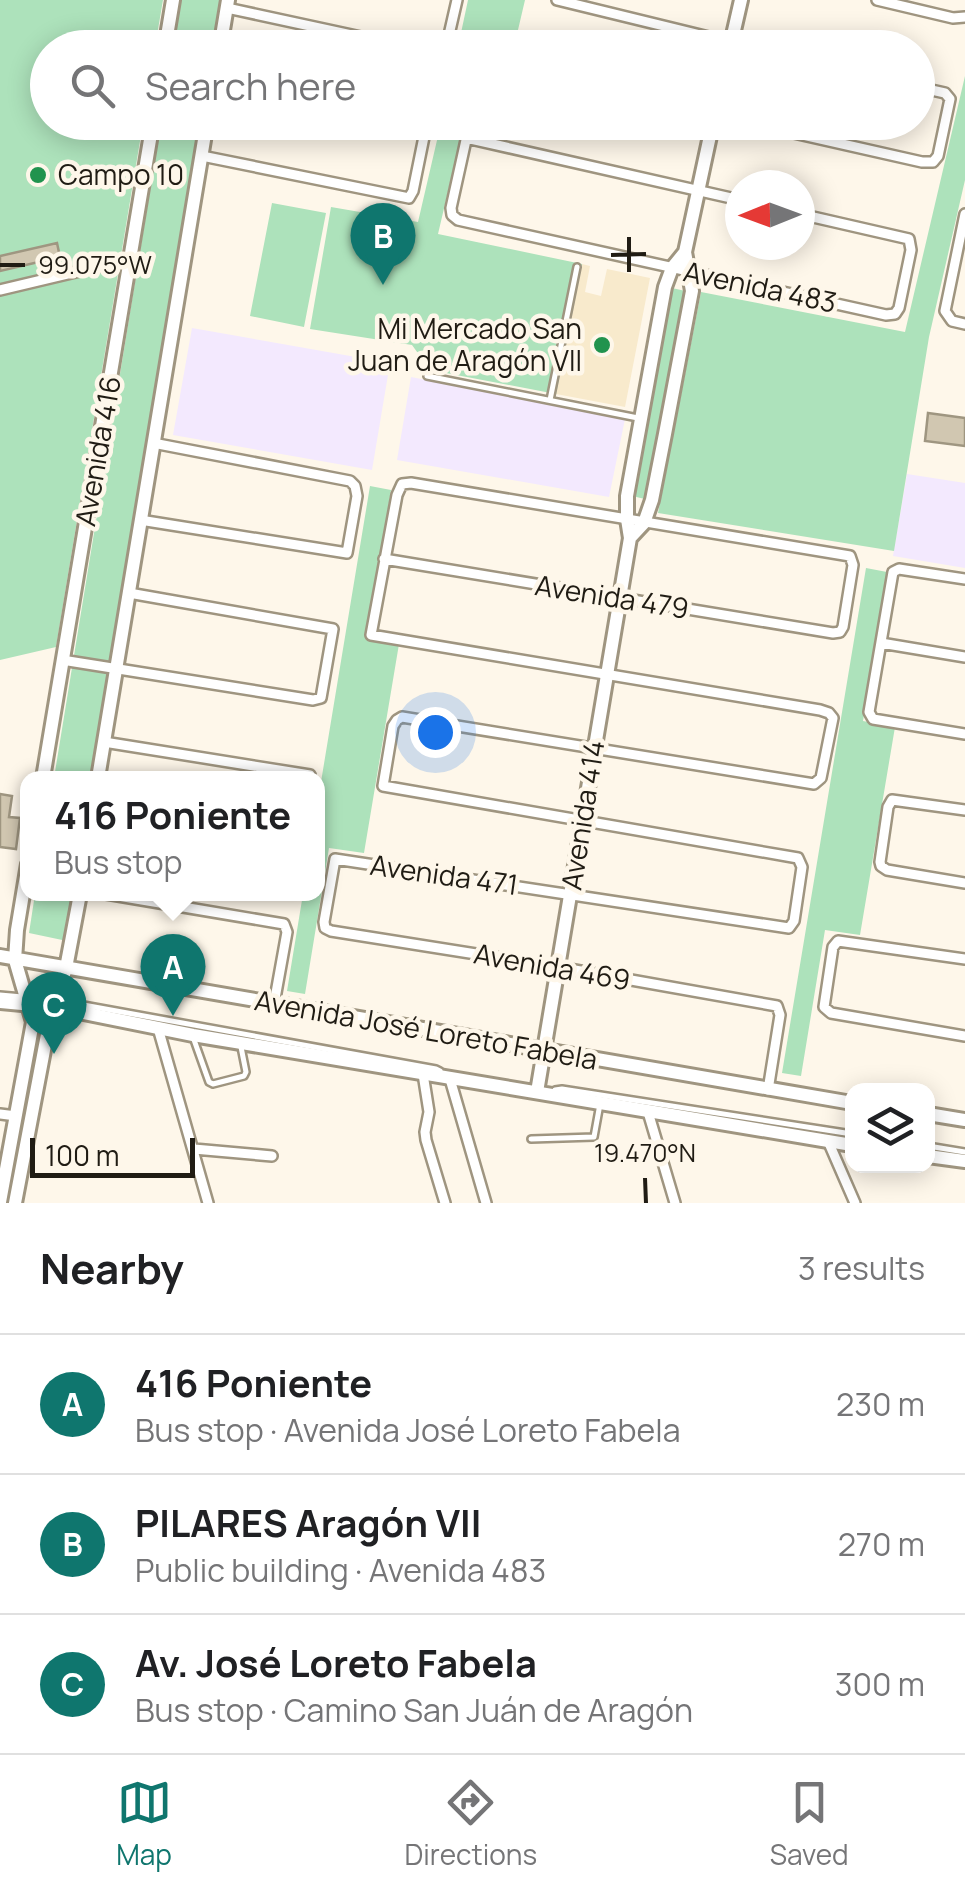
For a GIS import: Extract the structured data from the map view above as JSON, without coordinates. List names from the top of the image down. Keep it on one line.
{"streets":{"street":["Avenida 483","Avenida 416","Avenida 479","Avenida 414","Avenida 471","Avenida 469","Avenida José Loreto Fabela"]},"crossings":[["Avenida 483","Avenida 414"],["Avenida 479","Avenida 414"],["Avenida 414","Avenida 471"],["Avenida 414","Avenida 469"],["Avenida 414","Avenida José Loreto Fabela"],["Avenida 471","Avenida 469"],["Avenida 469","Avenida José Loreto Fabela"]],"places":["Campo 10","Mi Mercado San Juan de Aragón VII"],"scale_bar":"100 m","north":"left","page":{"search":"Search here","pins":["B","A","C"],"popup":["416 Poniente","Bus stop"],"scale":"100 m","heading":["Nearby","3 results"],"list":[{"mark":"A","name":"416 Poniente","note":"Bus stop · Avenida José Loreto Fabela","value":"230 m"},{"mark":"B","name":"PILARES Aragón VII","note":"Public building · Avenida 483","value":"270 m"},{"mark":"C","name":"Av. José Loreto Fabela","note":"Bus stop · Camino San Juán de Aragón","value":"300 m"}],"nav":["Map","Directions","Saved"]},"coordinates":["99.075°W","19.470°N"]}
